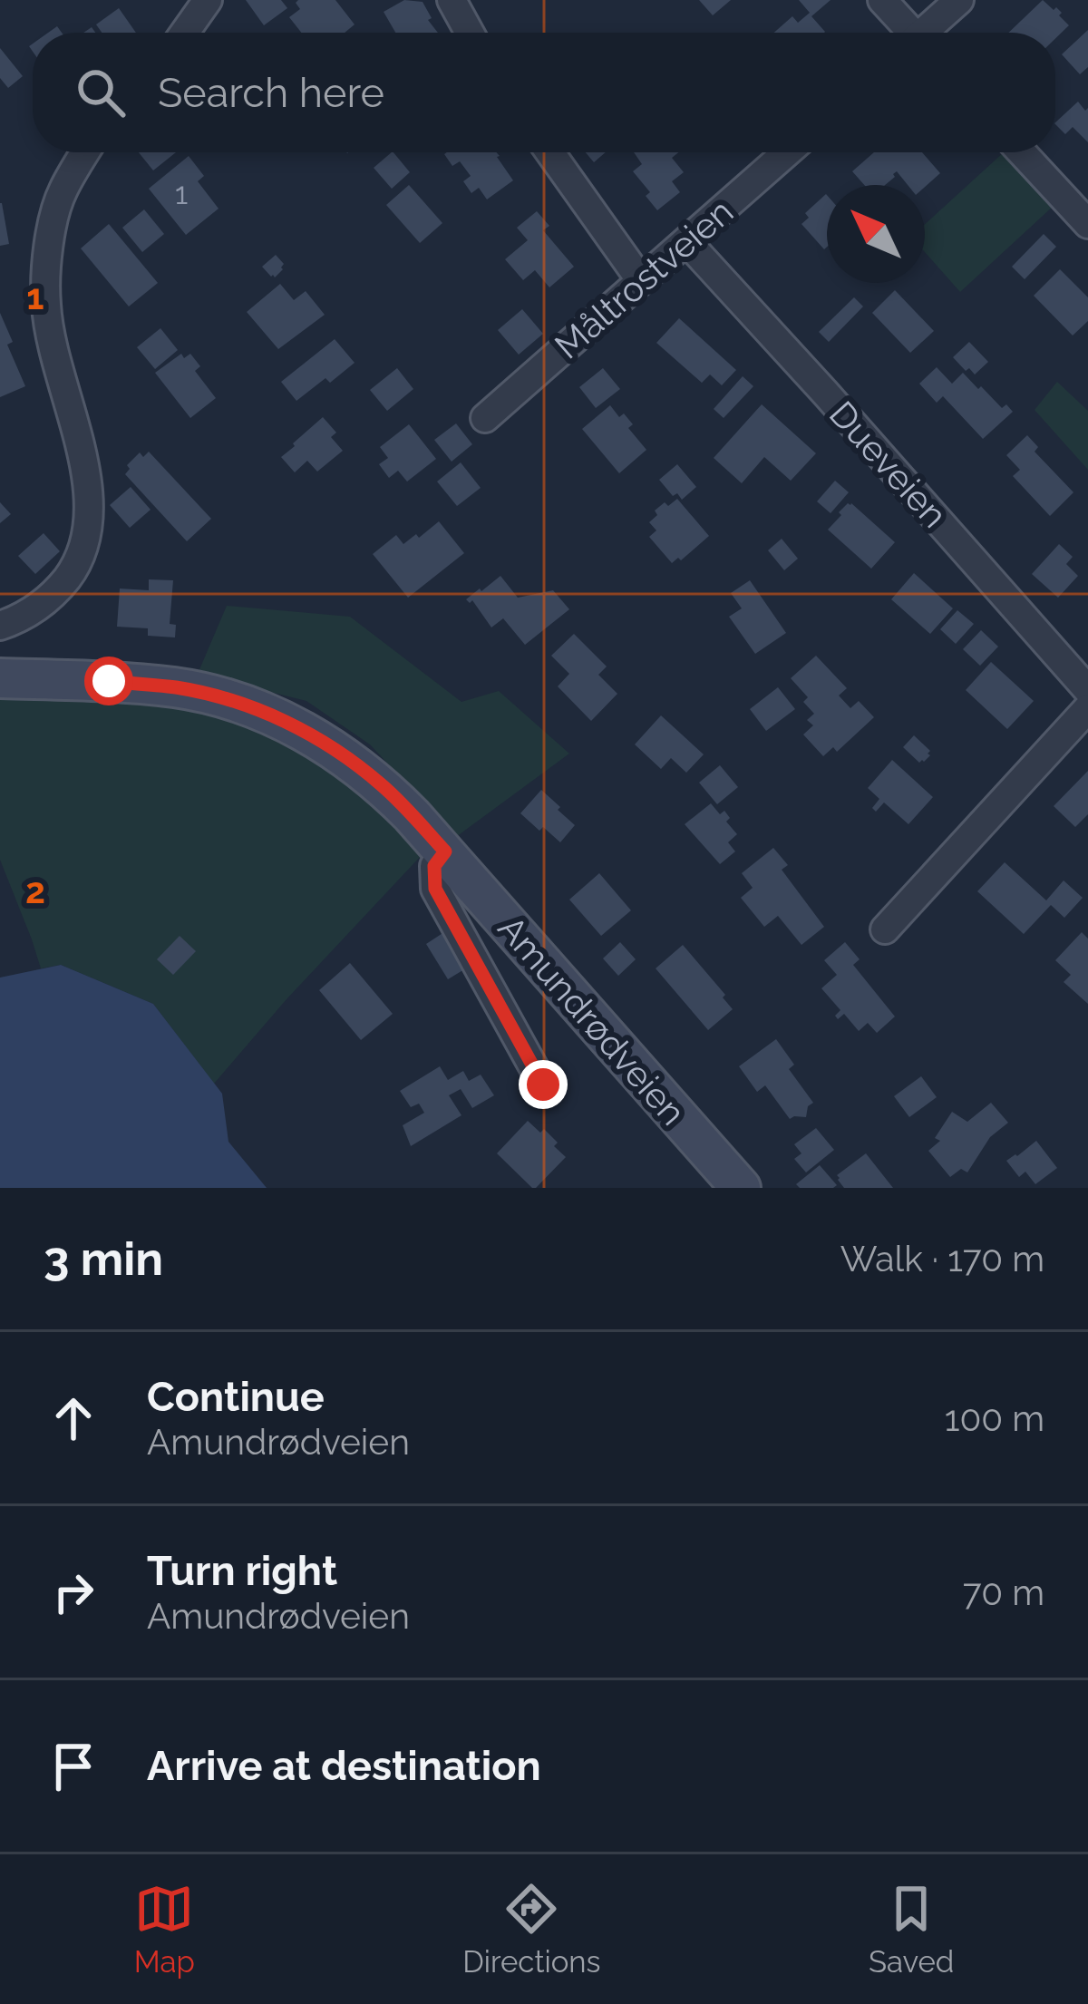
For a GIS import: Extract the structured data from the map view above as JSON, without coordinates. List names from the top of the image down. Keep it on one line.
{"streets":{"main road":["Amundrødveien"],"street":["Måltrostveien","Dueveien"]},"crossings":[["Måltrostveien","Dueveien"]],"house_numbers":["1"],"north":"top left","page":{"search":"Search here","heading":["3 min","Walk · 170 m"],"list":[["Continue","Amundrødveien","100 m"],["Turn right","Amundrødveien","70 m"],"Arrive at destination"],"nav":["Map","Directions","Saved"]},"grid":{"rows":["1","2"]}}
